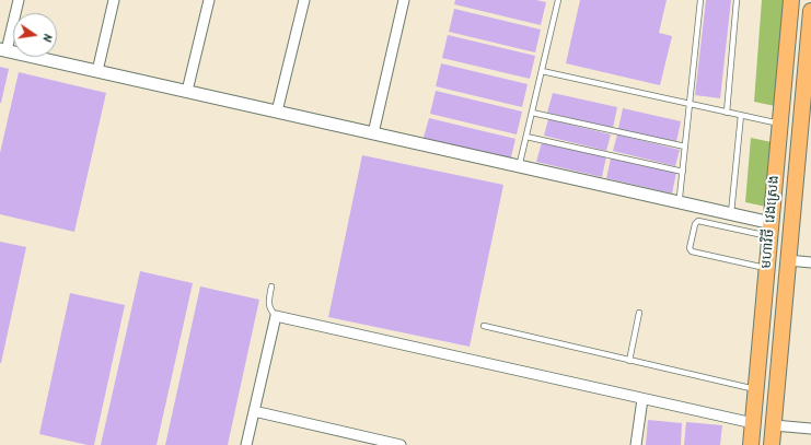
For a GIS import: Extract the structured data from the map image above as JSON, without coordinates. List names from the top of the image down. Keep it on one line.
{"streets":{"main road":["មហាវិថី វេងស្រេង"]},"north":"right"}
